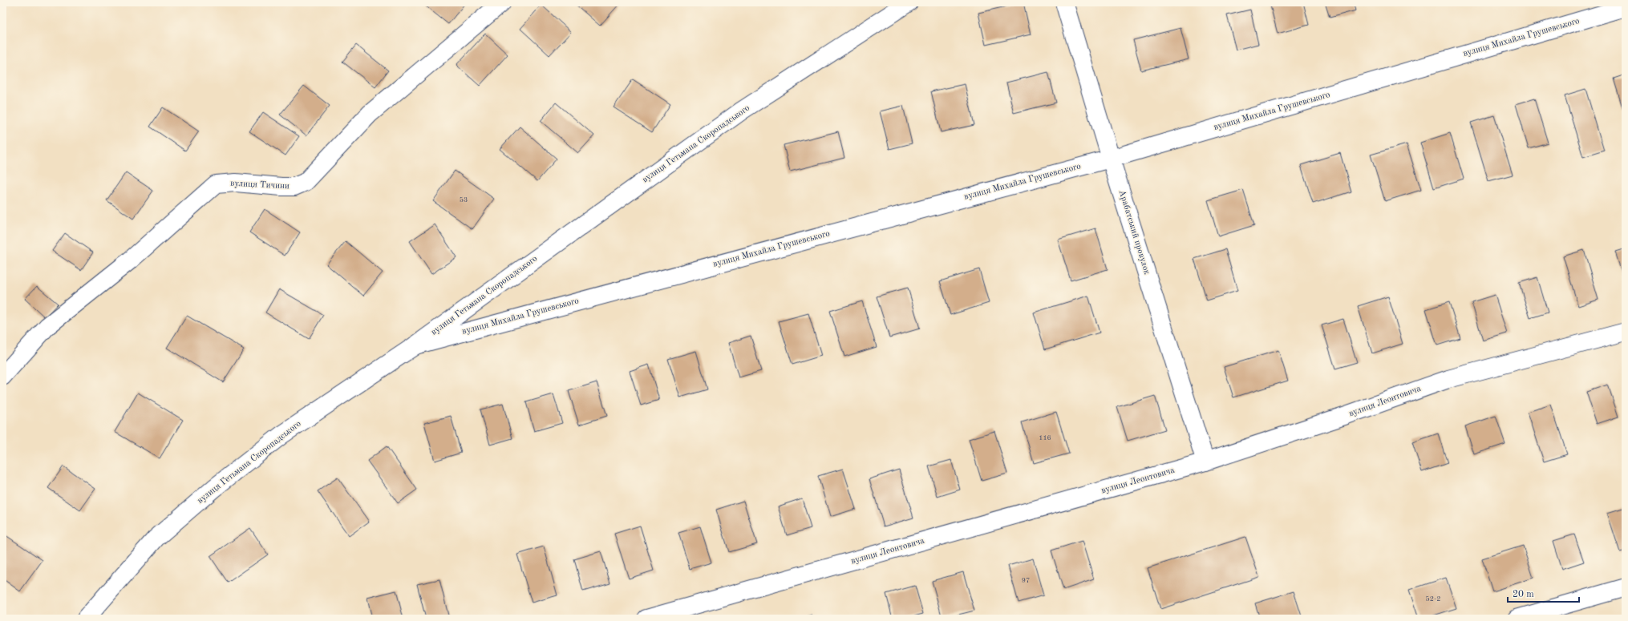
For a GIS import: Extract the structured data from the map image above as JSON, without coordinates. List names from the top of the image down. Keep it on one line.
{"streets":{"street":["вулиця Михайла Грушевського","вулиця Гетьмана Скоропадського","вулиця Тичини","Арабатський провулок","вулиця Леонтовича"]},"crossings":[["вулиця Михайла Грушевського","вулиця Гетьмана Скоропадського"],["вулиця Михайла Грушевського","Арабатський провулок"],["Арабатський провулок","вулиця Леонтовича"]],"house_numbers":["53","116","97","52-2"],"scale_bar":"20 m"}
